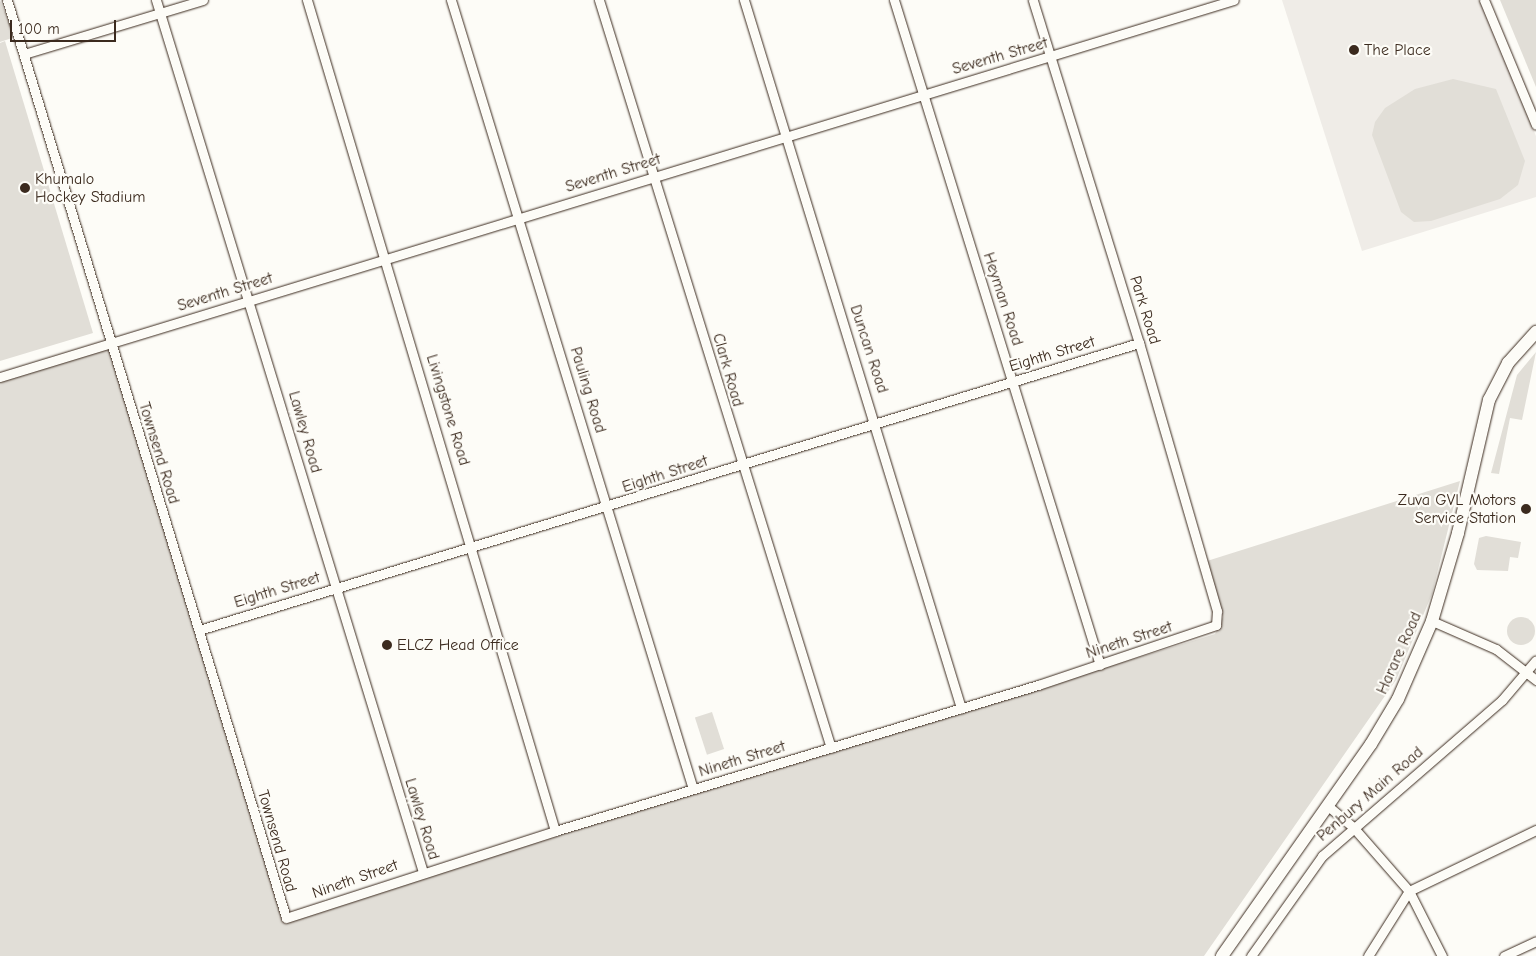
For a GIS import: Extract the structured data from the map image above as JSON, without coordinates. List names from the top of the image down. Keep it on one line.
{"streets":{"highway":["Harare Road"],"street":["Seventh Street","Heyman Road","Park Road","Duncan Road","Eighth Street","Clark Road","Pauling Road","Livingstone Road","Lawley Road","Townsend Road","Nineth Street","Penbury Main Road"]},"crossings":[["Seventh Street","Heyman Road"],["Seventh Street","Park Road"],["Seventh Street","Duncan Road"],["Seventh Street","Clark Road"],["Seventh Street","Pauling Road"],["Seventh Street","Livingstone Road"],["Seventh Street","Lawley Road"],["Seventh Street","Townsend Road"],["Heyman Road","Eighth Street"],["Heyman Road","Nineth Street"],["Park Road","Eighth Street"],["Park Road","Nineth Street"],["Duncan Road","Eighth Street"],["Duncan Road","Nineth Street"],["Eighth Street","Clark Road"],["Eighth Street","Pauling Road"],["Eighth Street","Livingstone Road"],["Eighth Street","Lawley Road"],["Eighth Street","Townsend Road"],["Clark Road","Nineth Street"],["Pauling Road","Nineth Street"],["Livingstone Road","Nineth Street"],["Lawley Road","Nineth Street"],["Townsend Road","Nineth Street"]],"places":["The Place","Khumalo Hockey Stadium","Zuva GVL Motors Service Station","ELCZ Head Office"],"scale_bar":"100 m"}
